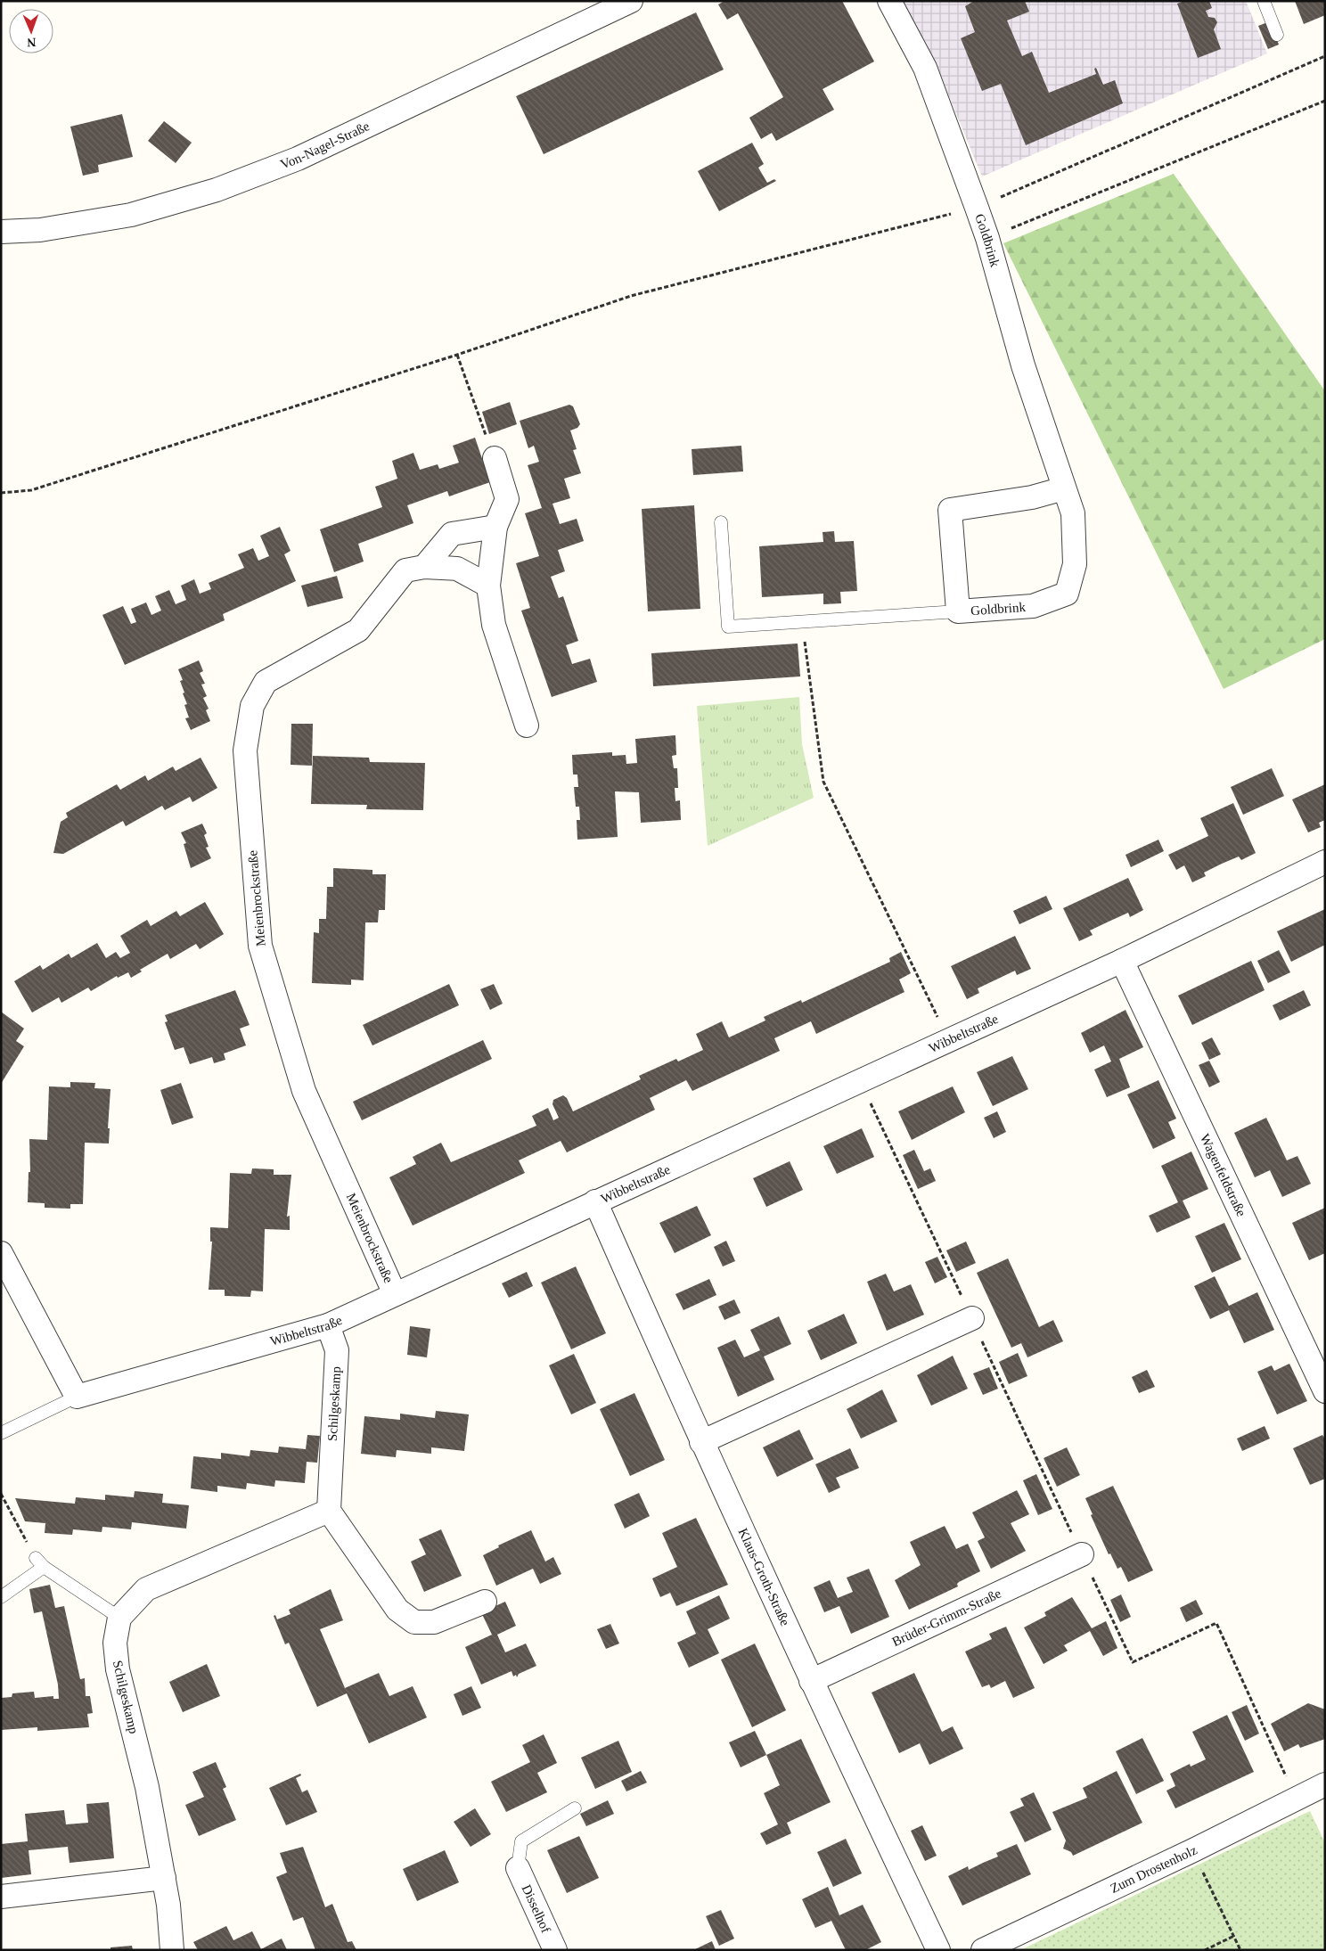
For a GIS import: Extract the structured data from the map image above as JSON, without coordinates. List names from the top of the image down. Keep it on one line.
{"streets":{"street":["Von-Nagel-Straße","Goldbrink","Meienbrockstraße","Wibbeltstraße","Wagenfeldstraße","Schilgeskamp","Klaus-Groth-Straße","Brüder-Grimm-Straße","Zum Drostenholz","Disselhof"]},"crossings":[["Meienbrockstraße","Wibbeltstraße"],["Wibbeltstraße","Wagenfeldstraße"],["Wibbeltstraße","Schilgeskamp"],["Wibbeltstraße","Klaus-Groth-Straße"],["Klaus-Groth-Straße","Brüder-Grimm-Straße"]],"north":"bottom"}
